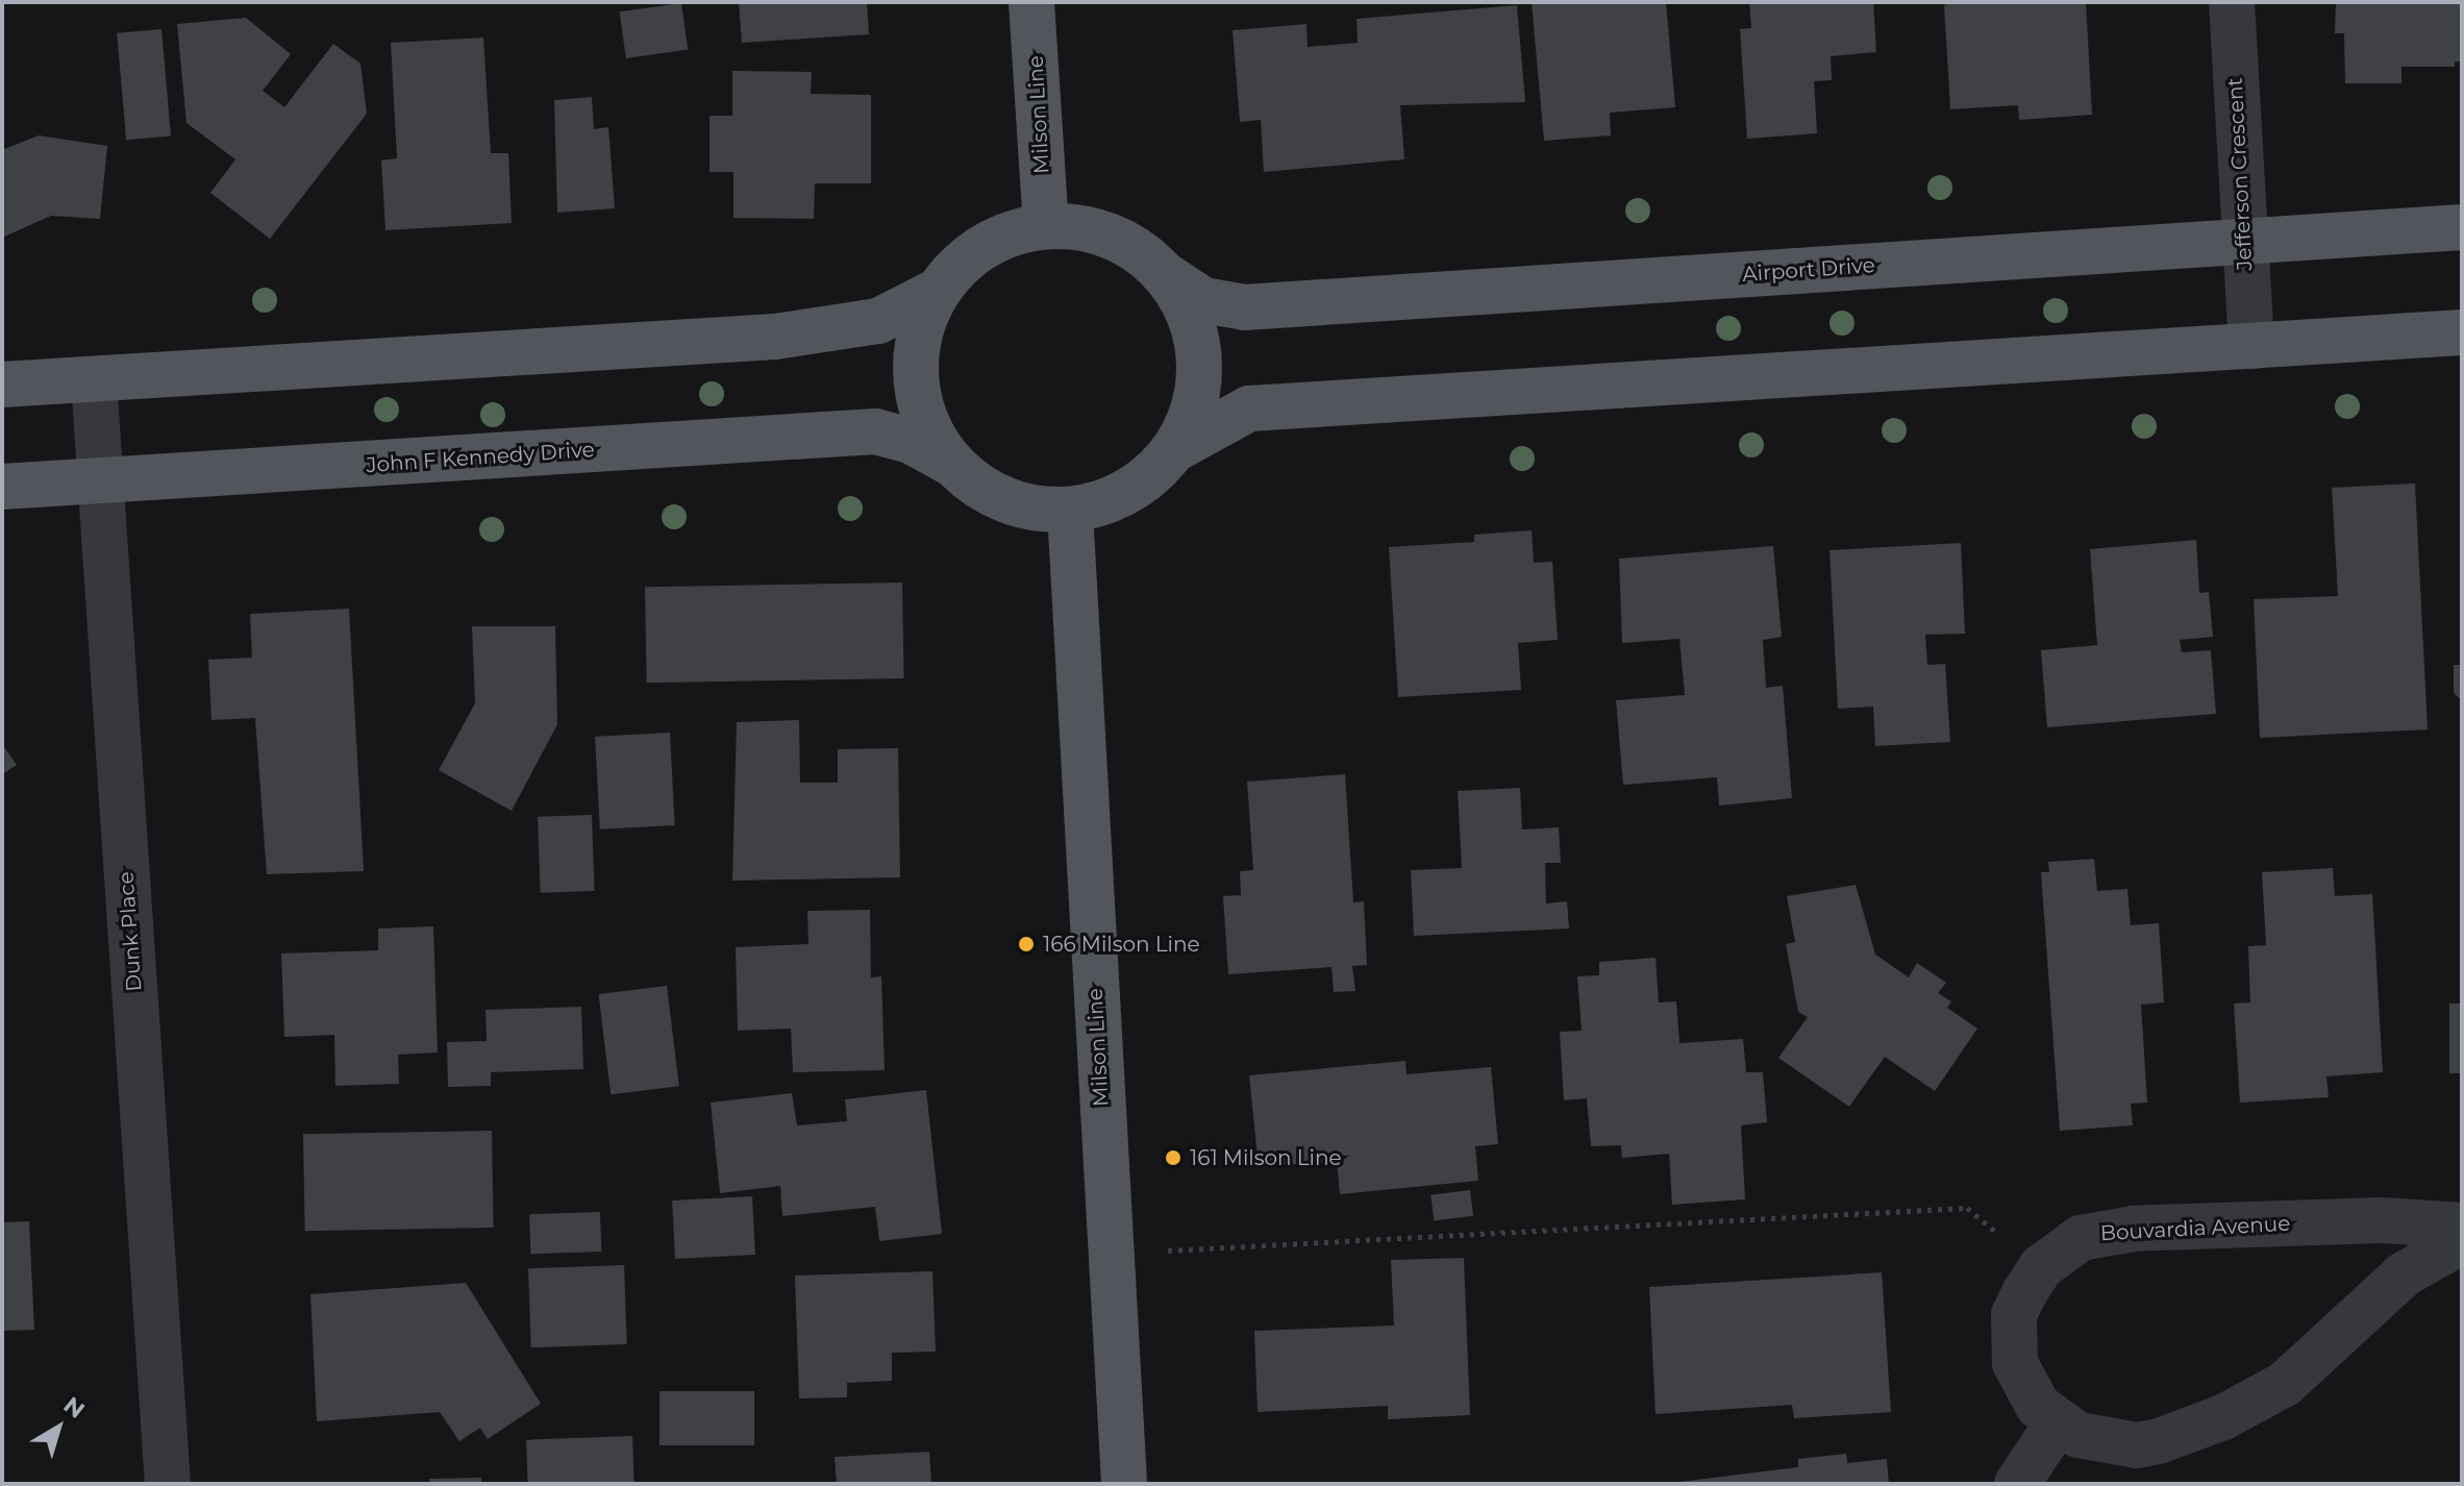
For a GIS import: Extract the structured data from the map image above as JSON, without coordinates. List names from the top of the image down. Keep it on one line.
{"streets":{"main road":["Milson Line","Airport Drive","John F Kennedy Drive"],"street":["Jefferson Crescent","Dunk Place","Bouvardia Avenue"]},"crossings":[["Milson Line","Airport Drive"],["Milson Line","John F Kennedy Drive"],["Jefferson Crescent","Airport Drive"],["Airport Drive","John F Kennedy Drive"],["John F Kennedy Drive","Dunk Place"]],"places":["166 Milson Line","161 Milson Line"],"north":"top right"}
